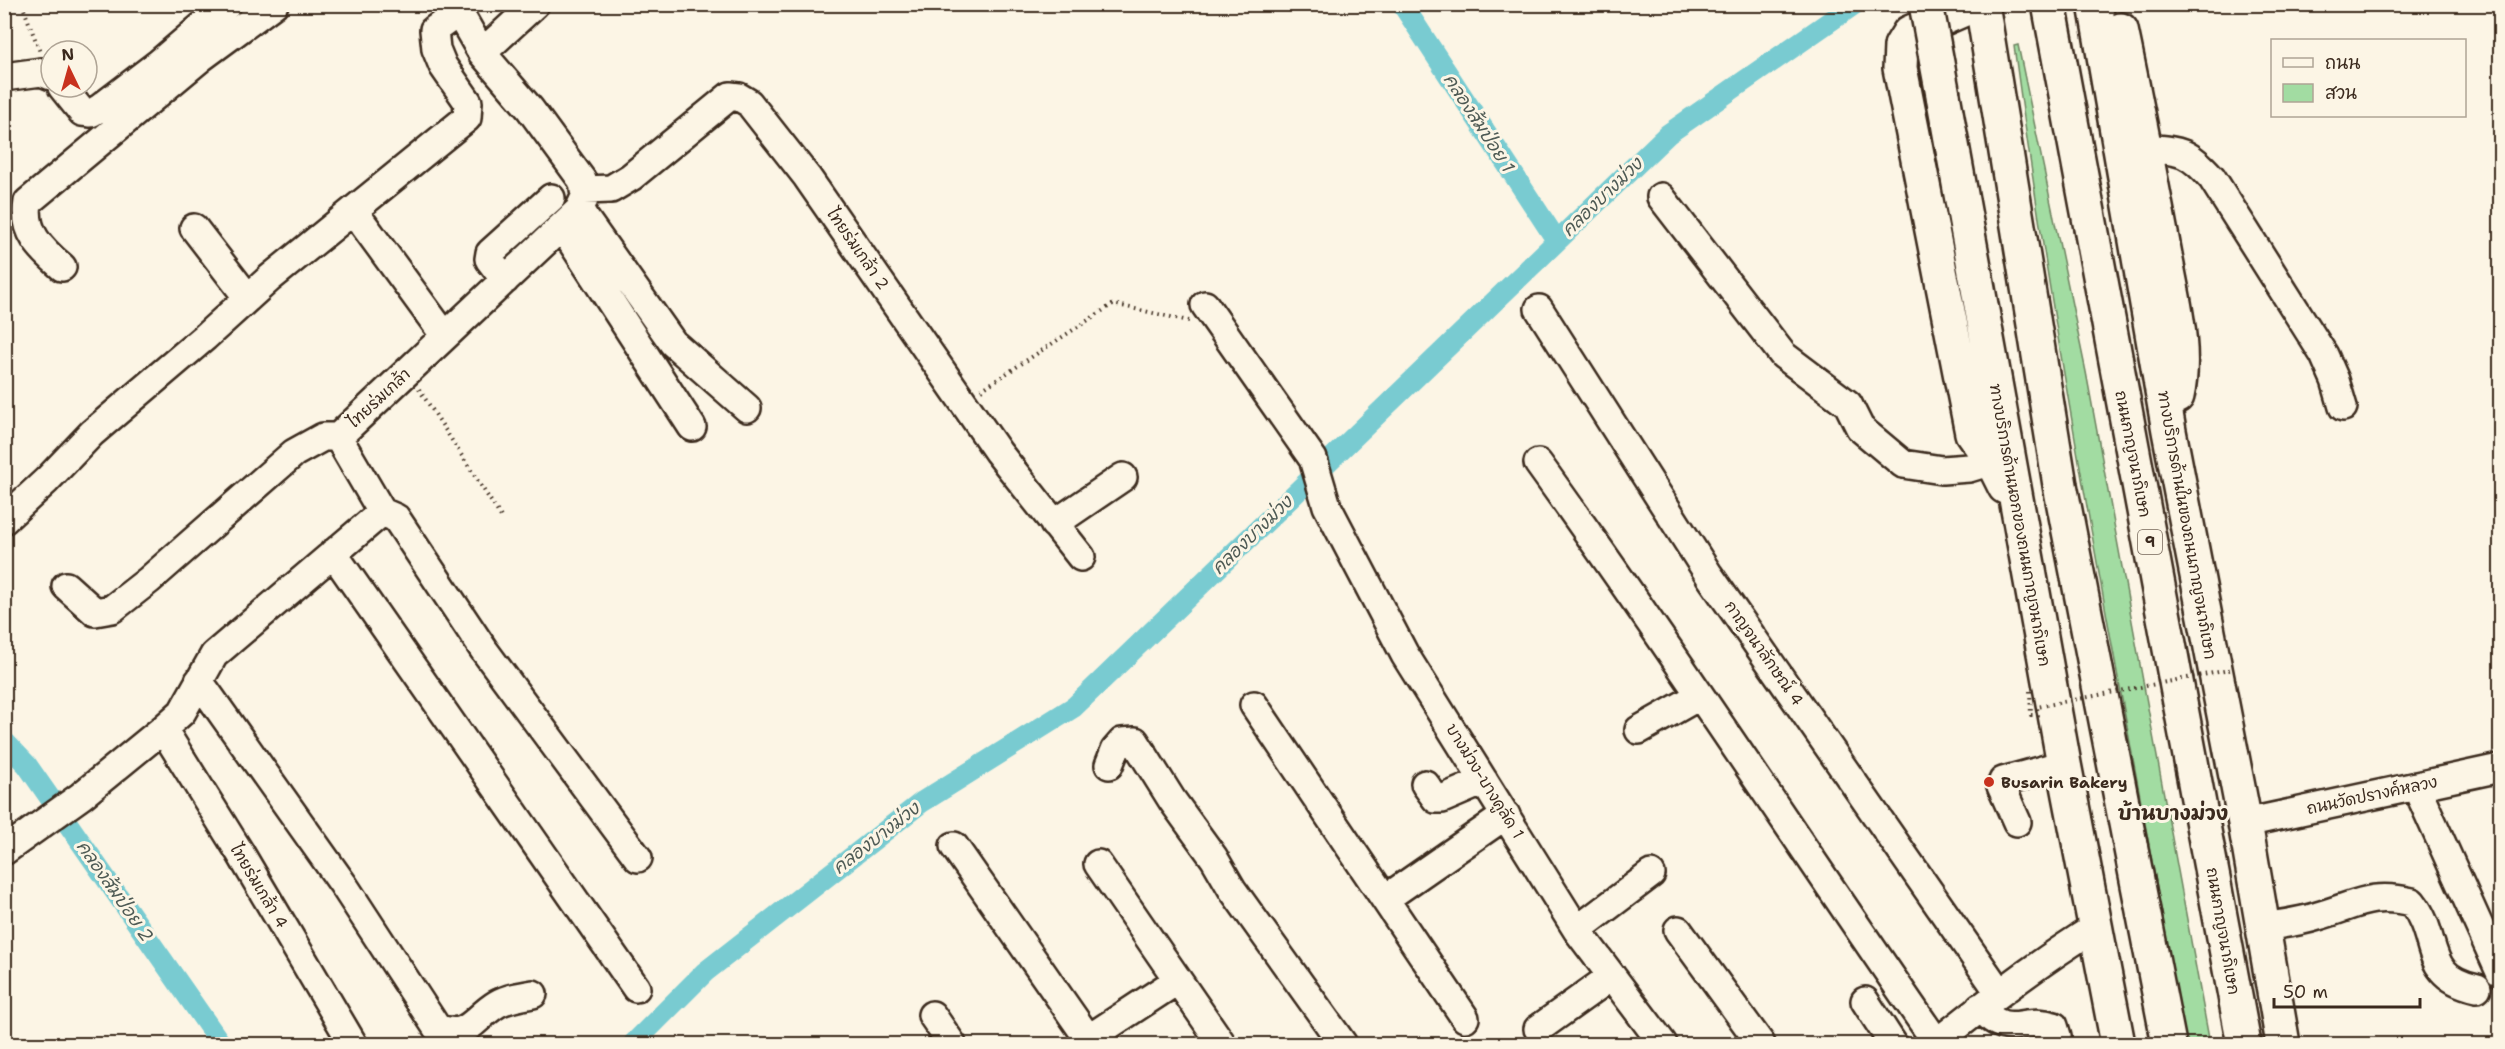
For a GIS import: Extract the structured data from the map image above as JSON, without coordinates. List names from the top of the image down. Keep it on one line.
{"streets":{"main road":["ถนนกาญจนาภิเษก","ทางบริการด้านนอกของถนนกาญจนาภิเษก","ทางบริการด้านในของถนนกาญจนาภิเษก","9"],"street":["ไทยร่มเกล้า 2","ไทยร่มเกล้า","กาญจนาลักษณ์ 4","บางม่วง-บางคูลัด 1","ถนนวัดปรางค์หลวง","ไทยร่มเกล้า 4"]},"crossings":[["ไทยร่มเกล้า 2","ไทยร่มเกล้า"],["ทางบริการด้านในของถนนกาญจนาภิเษก","ถนนวัดปรางค์หลวง"]],"districts":["บ้านบางม่วง"],"water":["คลองส้มป่อย 1","คลองบางม่วง","คลองส้มป่อย 2"],"places":["Busarin Bakery"],"legend":["ถนน","สวน"],"scale_bar":"50 m","north":"top"}
